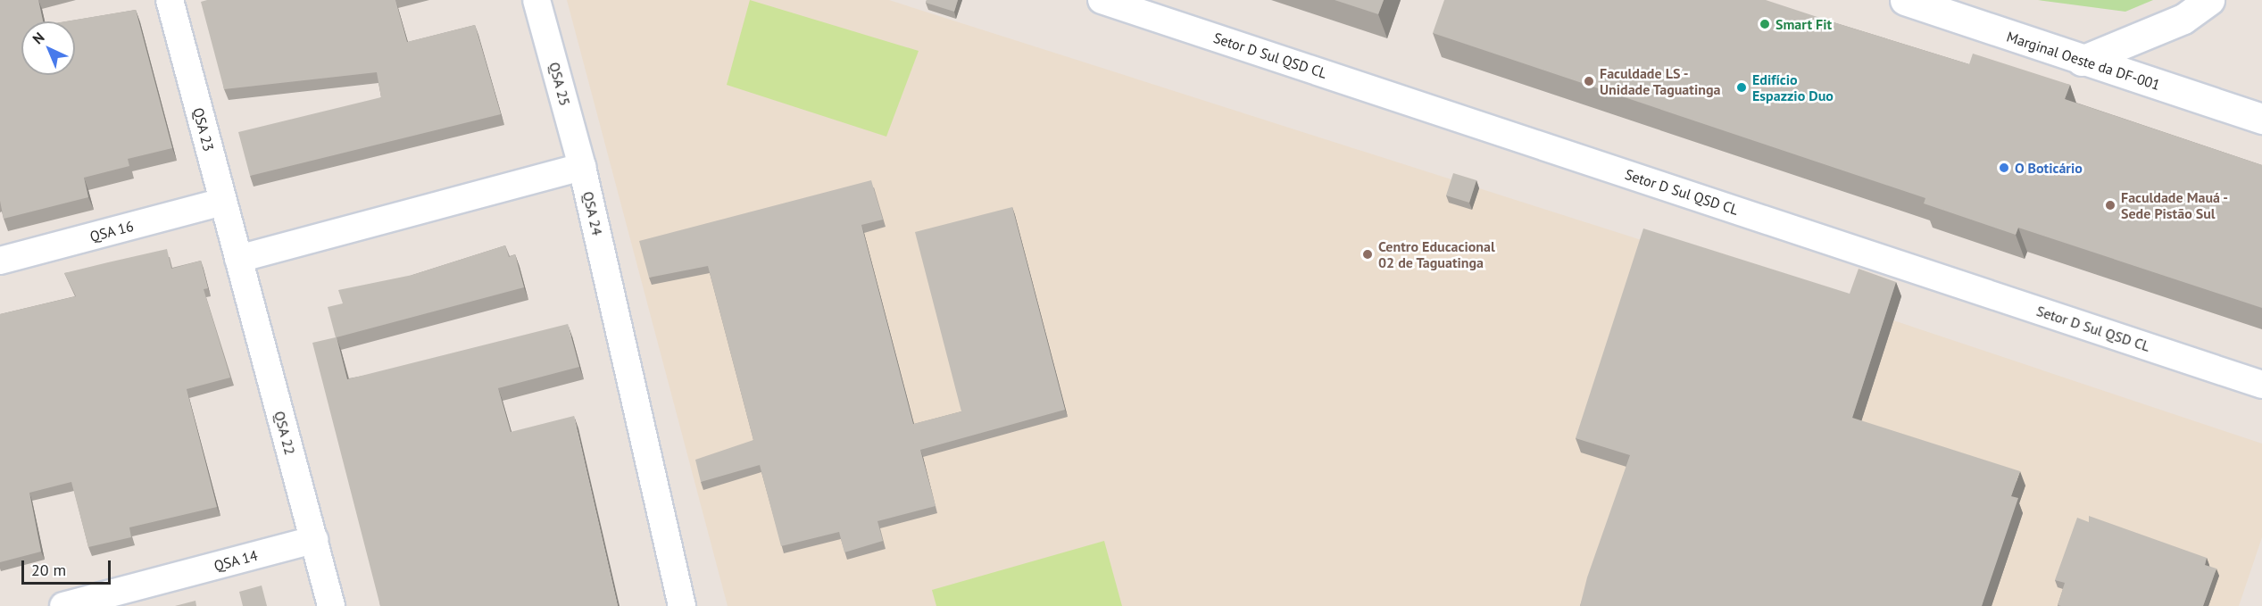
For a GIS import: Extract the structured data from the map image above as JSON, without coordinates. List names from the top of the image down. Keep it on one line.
{"streets":{"main road":["Marginal Oeste da DF-001"],"street":["Setor D Sul QSD CL","QSA 25","QSA 23","QSA 24","QSA 16","QSA 22","QSA 14"]},"crossings":[["QSA 25","QSA 24"],["QSA 23","QSA 16"],["QSA 23","QSA 22"],["QSA 22","QSA 14"]],"places":["Smart Fit","Faculdade LS - Unidade Taguatinga","Edifício Espazzio Duo","O Boticário","Faculdade Mauá - Sede Pistão Sul","Centro Educacional 02 de Taguatinga"],"scale_bar":"20 m","north":"top left"}
